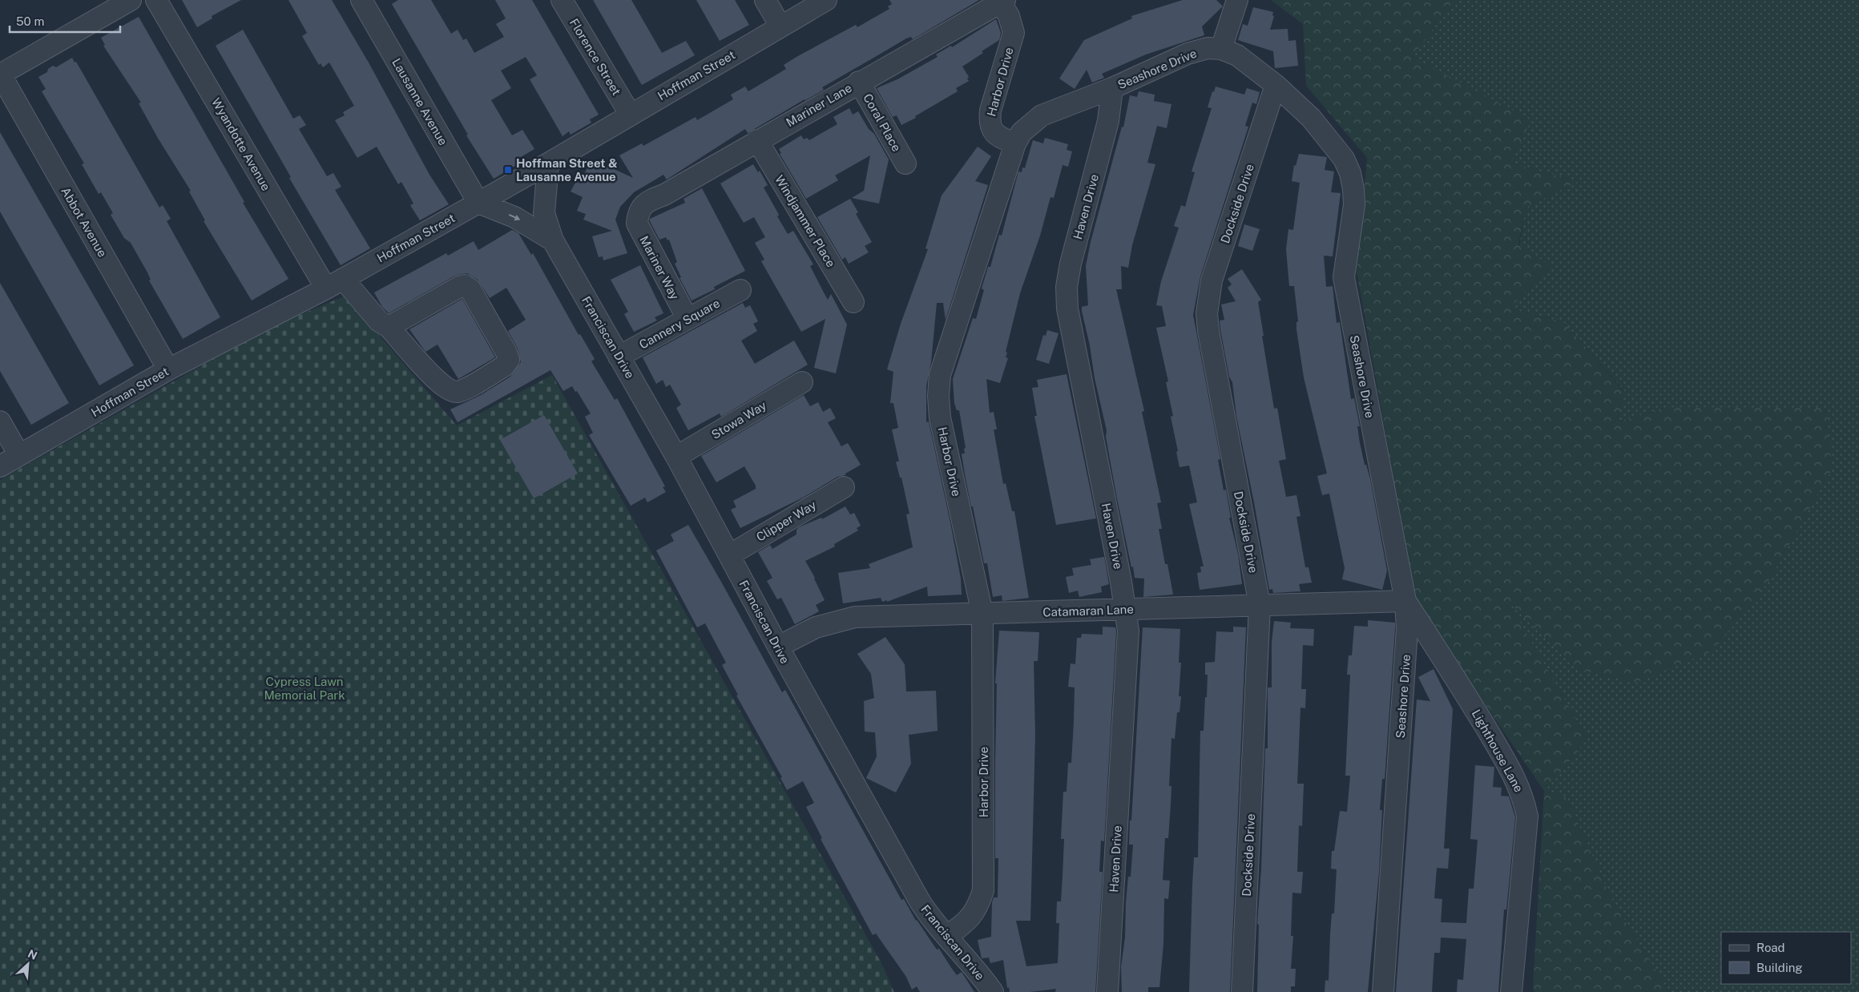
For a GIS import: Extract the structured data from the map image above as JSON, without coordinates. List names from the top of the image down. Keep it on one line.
{"streets":{"street":["Florence Street","Seashore Drive","Hoffman Street","Harbor Drive","Lausanne Avenue","Mariner Lane","Coral Place","Wyandotte Avenue","Dockside Drive","Haven Drive","Windjammer Place","Abbot Avenue","Mariner Way","Cannery Square","Franciscan Drive","Stowa Way","Clipper Way","Catamaran Lane","Lighthouse Lane"]},"crossings":[["Florence Street","Hoffman Street"],["Seashore Drive","Harbor Drive"],["Seashore Drive","Dockside Drive"],["Seashore Drive","Haven Drive"],["Seashore Drive","Catamaran Lane"],["Seashore Drive","Lighthouse Lane"],["Hoffman Street","Lausanne Avenue"],["Hoffman Street","Wyandotte Avenue"],["Hoffman Street","Abbot Avenue"],["Hoffman Street","Franciscan Drive"],["Harbor Drive","Mariner Lane"],["Harbor Drive","Franciscan Drive"],["Harbor Drive","Catamaran Lane"],["Lausanne Avenue","Franciscan Drive"],["Mariner Lane","Coral Place"],["Mariner Lane","Windjammer Place"],["Mariner Lane","Mariner Way"],["Dockside Drive","Catamaran Lane"],["Haven Drive","Catamaran Lane"],["Mariner Way","Cannery Square"],["Cannery Square","Franciscan Drive"],["Franciscan Drive","Stowa Way"],["Franciscan Drive","Clipper Way"],["Franciscan Drive","Catamaran Lane"],["Catamaran Lane","Lighthouse Lane"]],"parks":["Cypress Lawn Memorial Park"],"places":{"transit":["Hoffman Street & Lausanne Avenue"]},"legend":["Road","Building"],"scale_bar":"50 m","north":"top right"}
